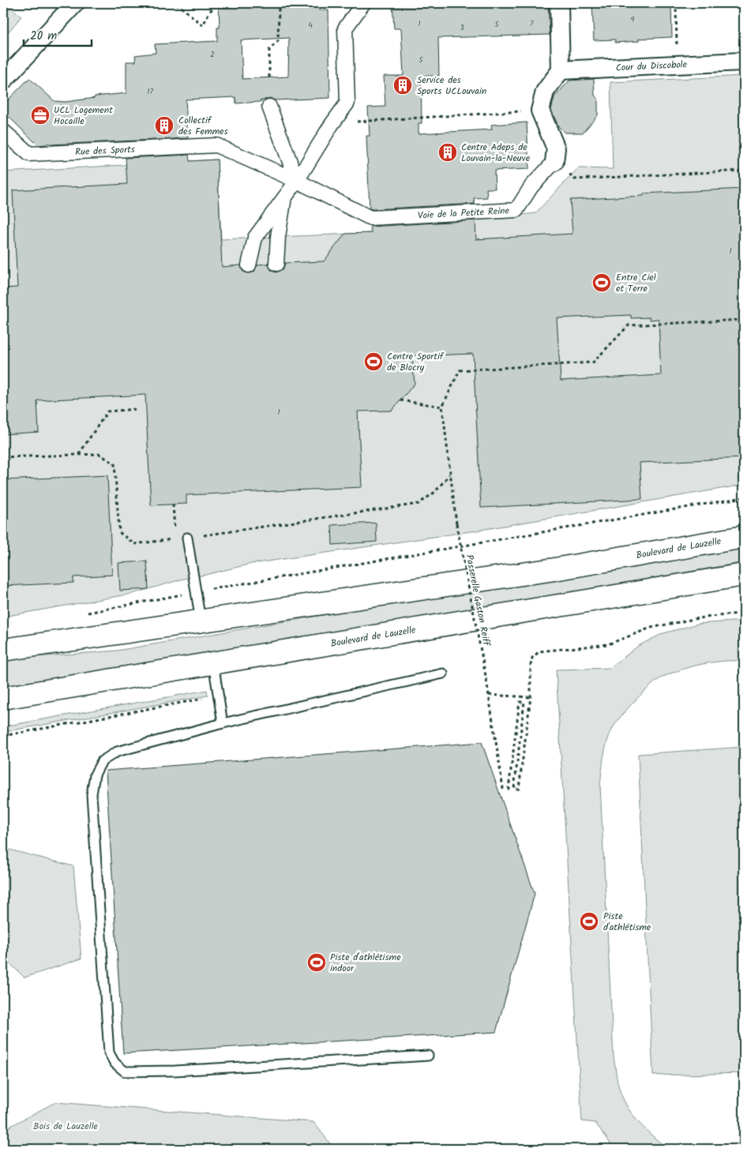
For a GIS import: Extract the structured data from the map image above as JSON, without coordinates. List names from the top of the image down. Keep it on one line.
{"streets":{"main road":["Boulevard de Lauzelle"],"street":["Cour du Discobole","Rue des Sports","Voie de la Petite Reine"],"path":["Passerelle Gaston Reiff"]},"crossings":[["Rue des Sports","Voie de la Petite Reine"]],"parks":["Bois de Lauzelle"],"places":{"building":["Service des Sports UCLouvain","Collectif des Femmes","Centre Adeps de Louvain-la-Neuve"],"office":["UCL Logement Hocaille"],"sports":["Entre Ciel et Terre","Centre Sportif de Blocry","Piste d'athlétisme","Piste d'athlétisme indoor"]},"house_numbers":["9","1","7","5","4","3","2","5","17","1","1"],"scale_bar":"20 m"}
